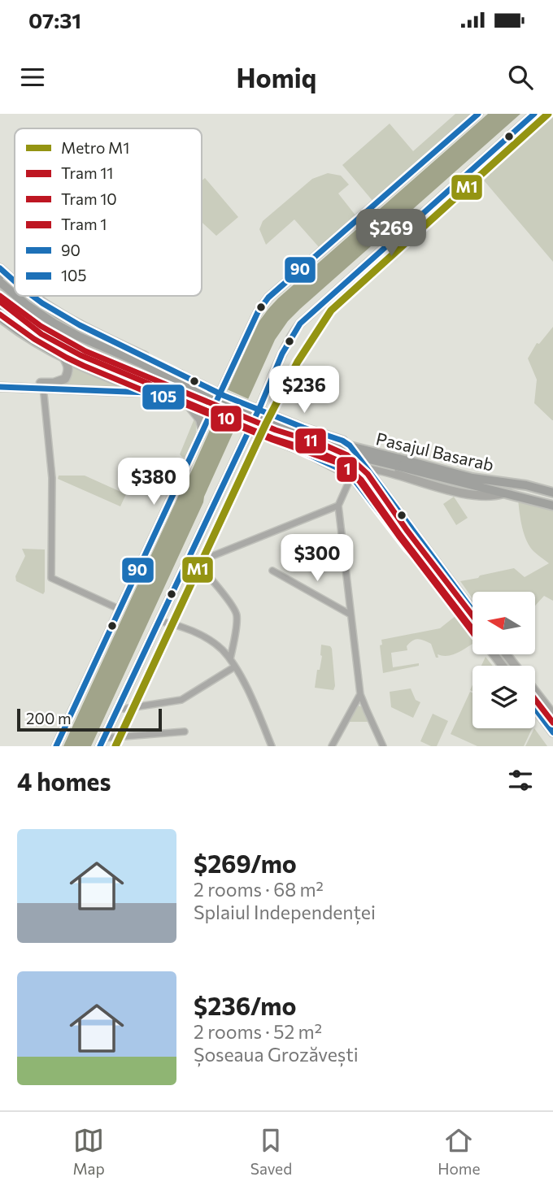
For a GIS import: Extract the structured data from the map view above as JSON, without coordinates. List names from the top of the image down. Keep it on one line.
{"streets":{"main road":["Pasajul Basarab"]},"lines":["metro line M1","transit line 90","transit line 105","tram line 11","tram line 10","tram line 1"],"legend":["Metro M1","Tram 11","Tram 10","Tram 1","90","105"],"scale_bar":"200 m","north":"left","page":{"status":"07:31","header":"Homiq","price":["$269","$236","$380","$300"],"scale":"200 m","heading":"4 homes","list":[{"name":"$269/mo","note":"2 rooms · 68 m² · Splaiul Independenței"},{"name":"$236/mo","note":"2 rooms · 52 m² · Șoseaua Grozăvești"}],"tabs":["Map","Saved","Home"]}}
